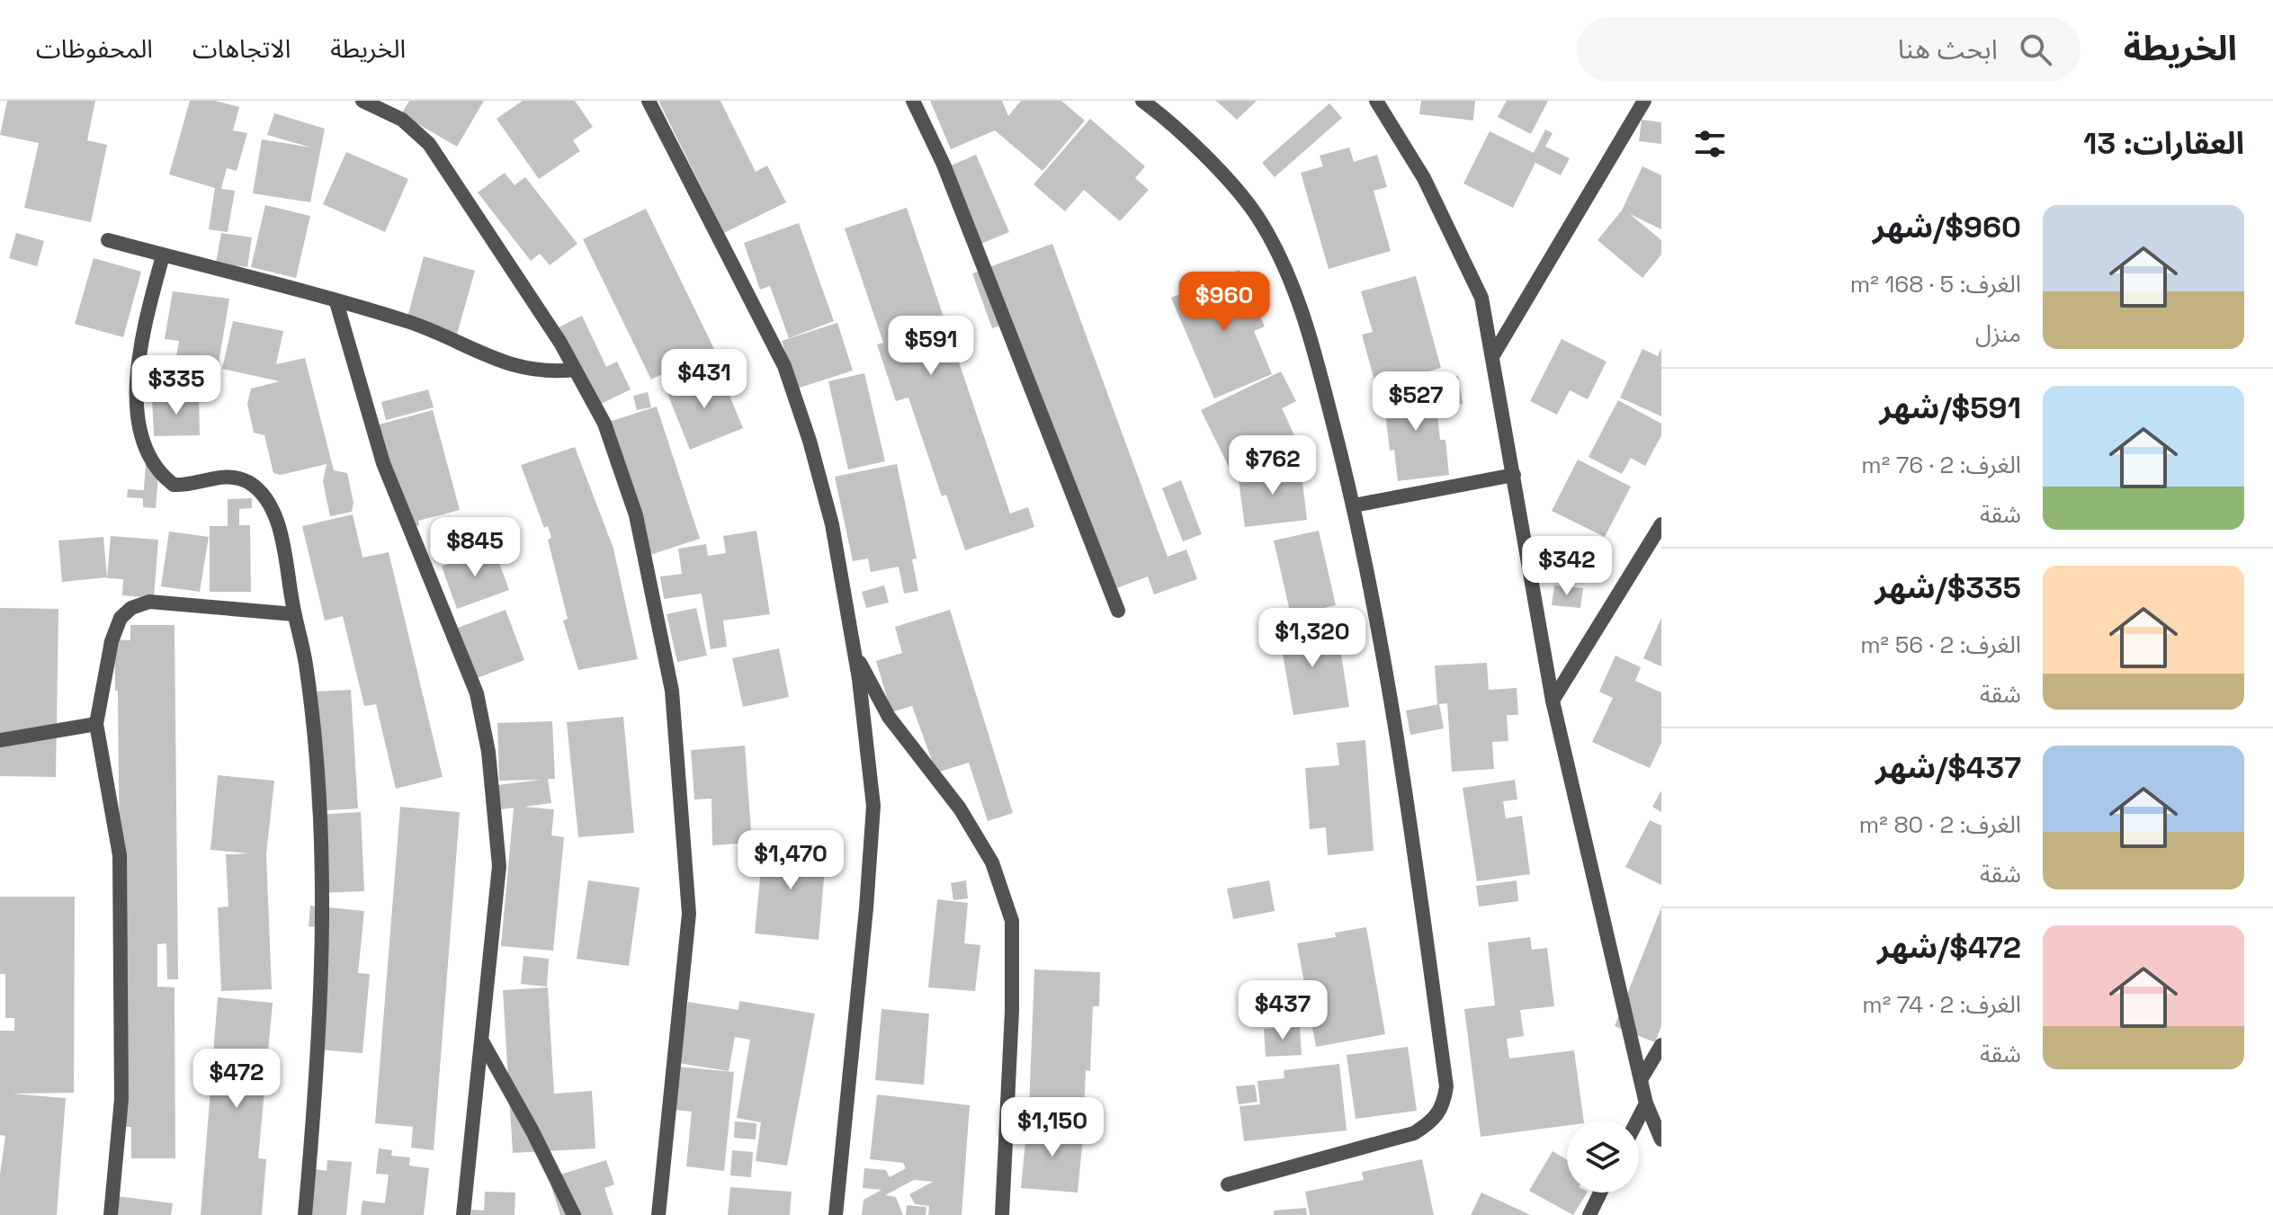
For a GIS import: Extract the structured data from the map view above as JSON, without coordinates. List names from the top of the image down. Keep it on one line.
{"page":{"header":"الخريطة","search":"ابحث هنا","nav":["الخريطة","الاتجاهات","المحفوظات"],"heading":"العقارات: 13","list":[{"name":"$960/شهر","note":"الغرف: 5 · 168 m² · منزل"},{"name":"$591/شهر","note":"الغرف: 2 · 76 m² · شقة"},{"name":"$335/شهر","note":"الغرف: 2 · 56 m² · شقة"},{"name":"$437/شهر","note":"الغرف: 2 · 80 m² · شقة"},{"name":"$472/شهر","note":"الغرف: 2 · 74 m² · شقة"}],"price":["$960","$591","$431","$335","$527","$762","$845","$342","$1,320","$1,470","$437","$472","$1,150"]}}
